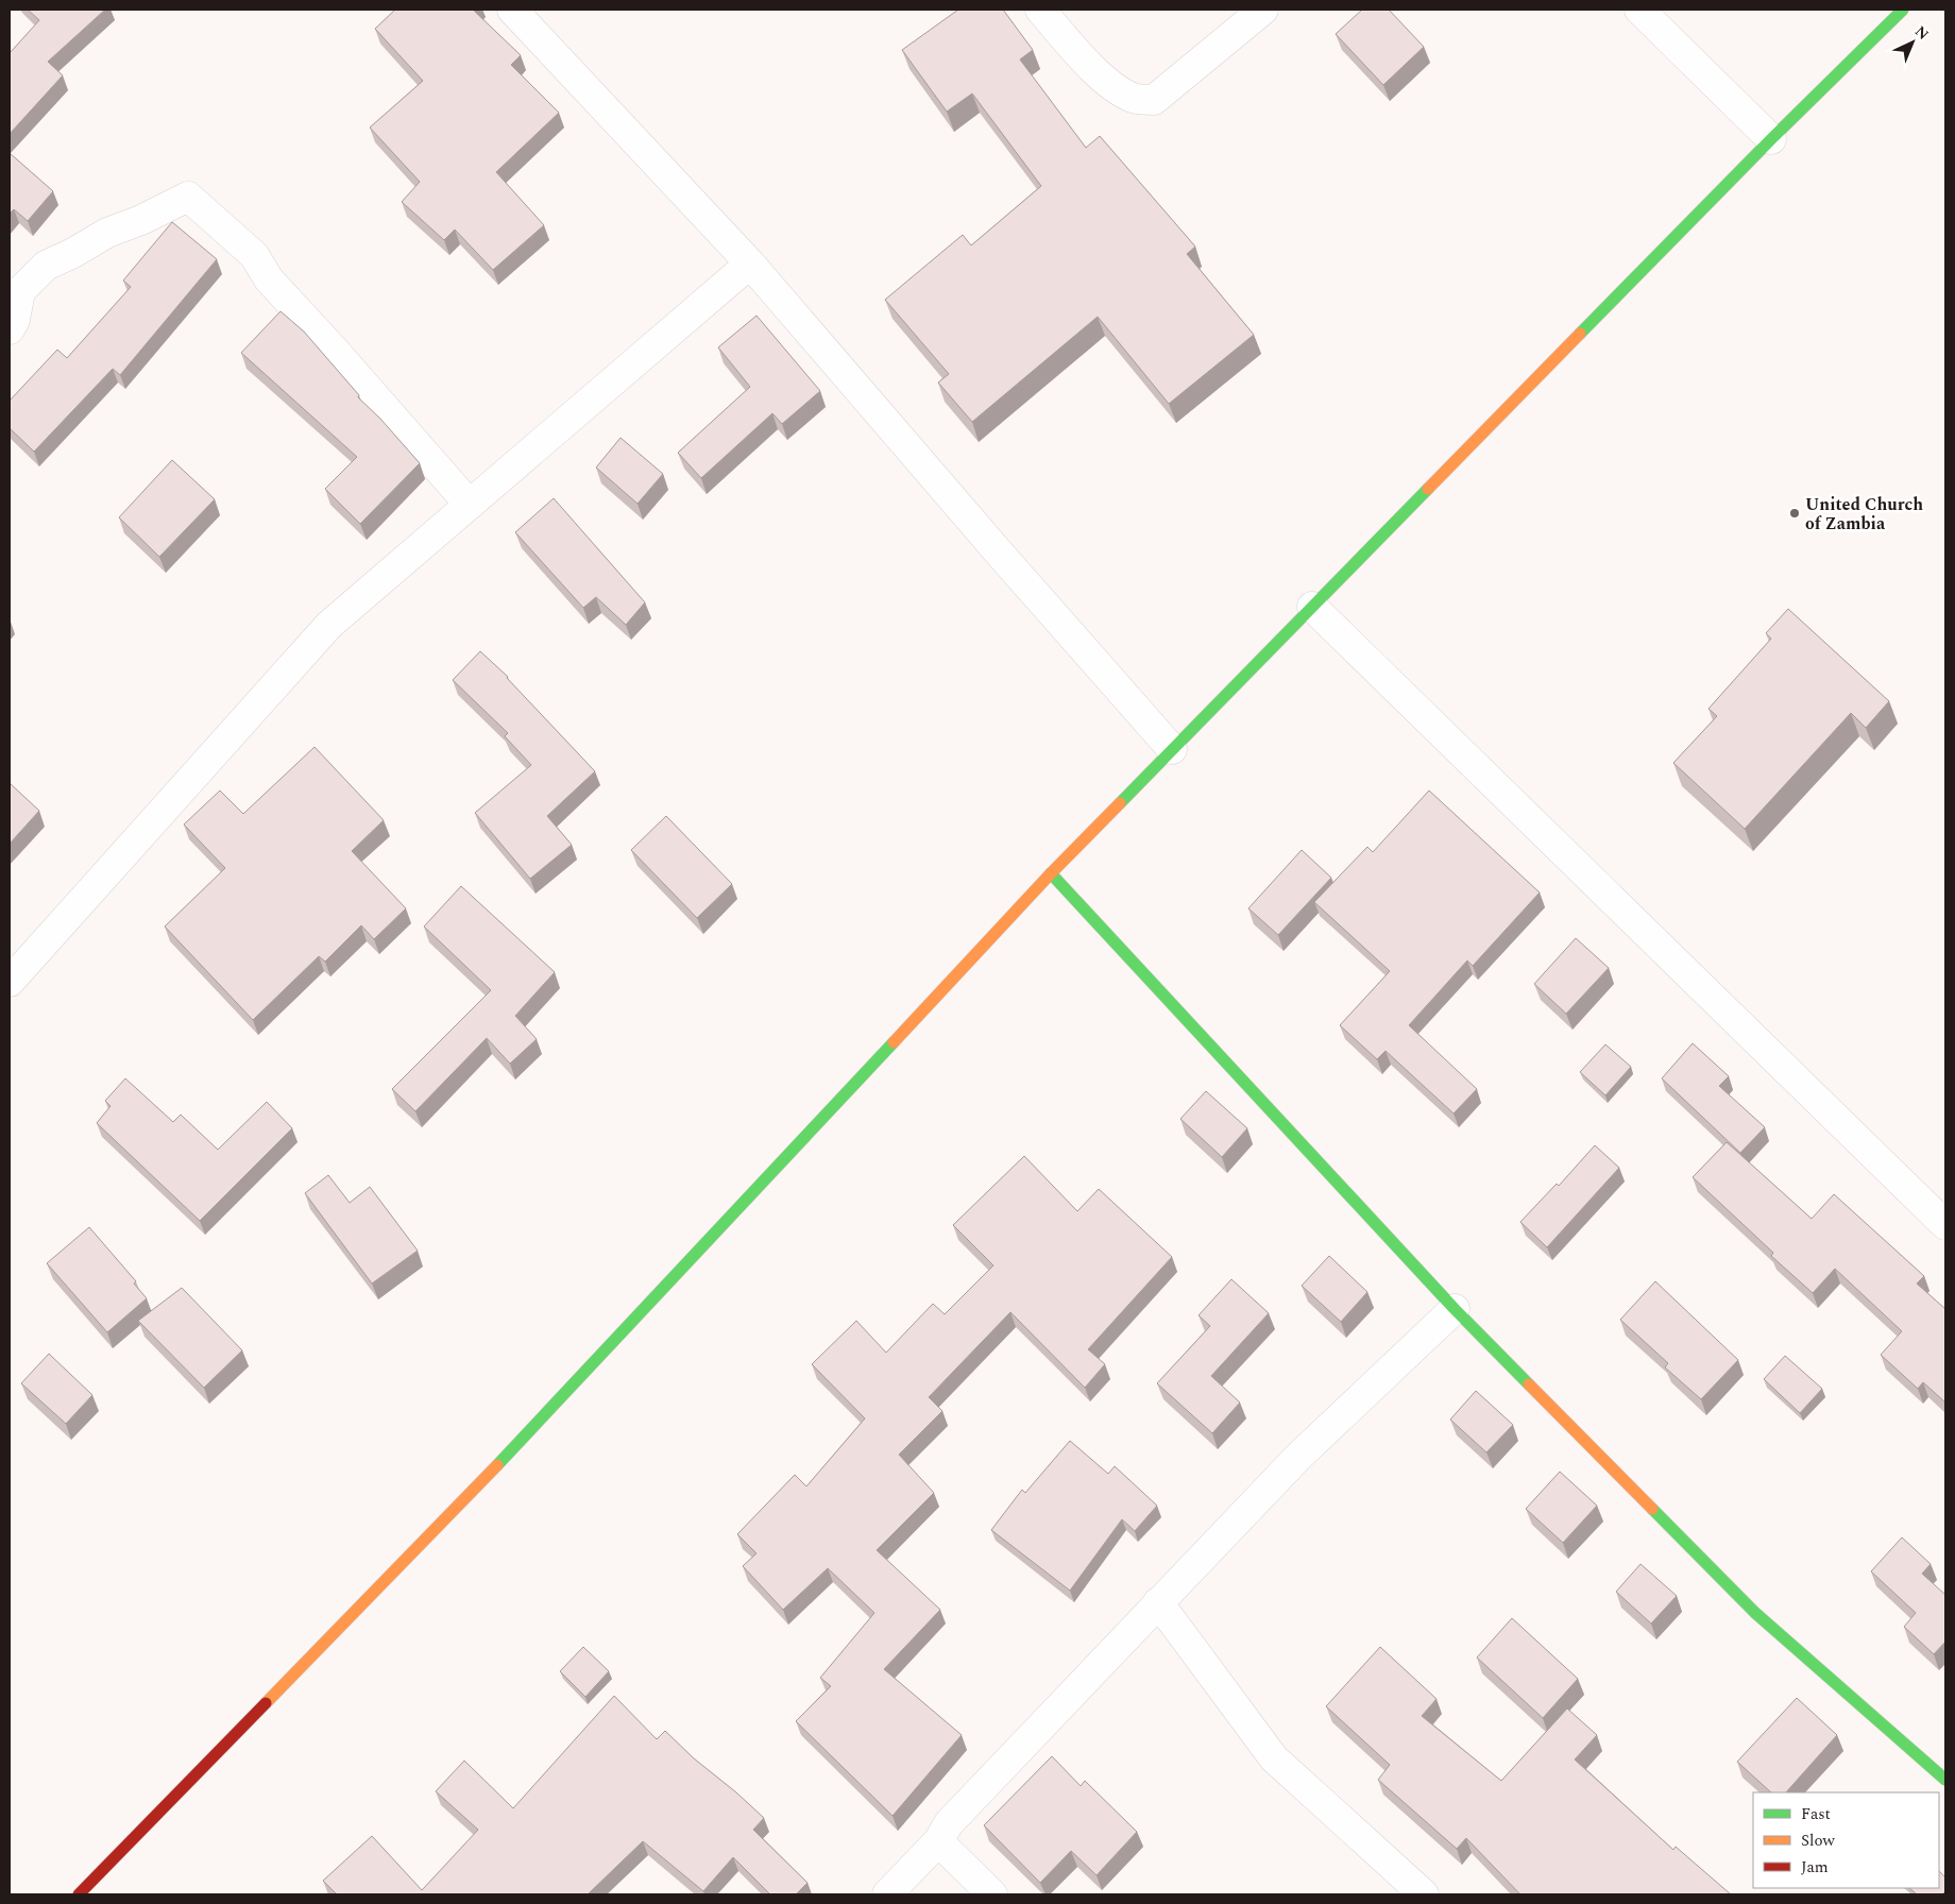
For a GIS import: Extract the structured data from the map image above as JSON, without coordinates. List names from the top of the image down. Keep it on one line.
{"places":["United Church of Zambia"],"legend":["Fast","Slow","Jam"],"north":"top right"}
